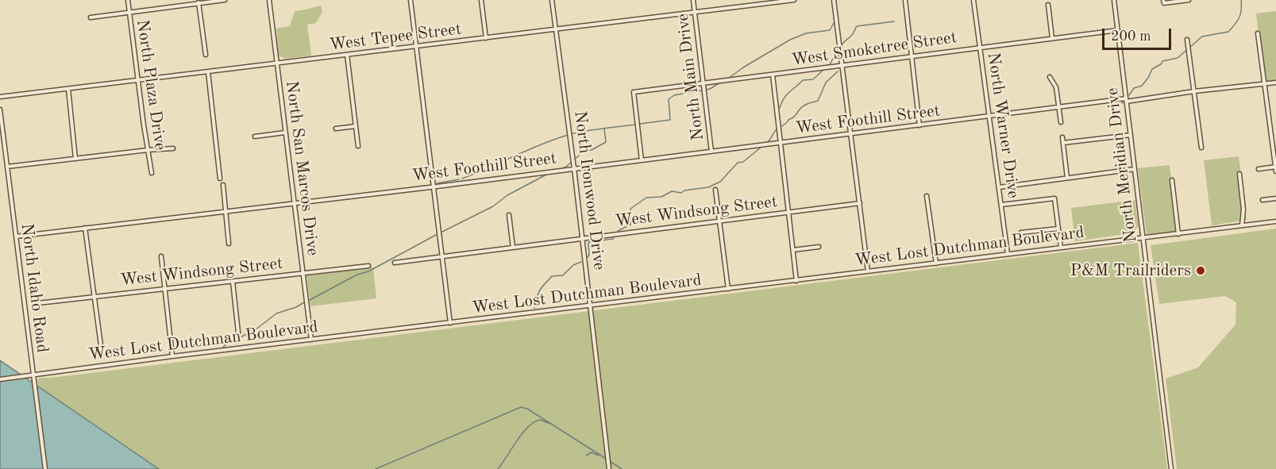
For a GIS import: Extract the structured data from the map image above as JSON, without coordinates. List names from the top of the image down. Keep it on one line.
{"streets":{"street":["West Tepee Street","West Smoketree Street","North Main Drive","North Plaza Drive","West Foothill Street","North Warner Drive","North Meridian Drive","North San Marcos Drive","North Ironwood Drive","West Windsong Street","West Lost Dutchman Boulevard","North Idaho Road"]},"crossings":[["West Tepee Street","North Main Drive"],["West Tepee Street","North Plaza Drive"],["West Tepee Street","North San Marcos Drive"],["West Tepee Street","North Ironwood Drive"],["West Smoketree Street","North Main Drive"],["West Smoketree Street","West Foothill Street"],["West Smoketree Street","North Warner Drive"],["West Smoketree Street","North Meridian Drive"],["North Main Drive","West Foothill Street"],["West Foothill Street","North Warner Drive"],["West Foothill Street","North Meridian Drive"],["West Foothill Street","North San Marcos Drive"],["West Foothill Street","North Ironwood Drive"],["West Foothill Street","North Idaho Road"],["North Warner Drive","West Lost Dutchman Boulevard"],["North Meridian Drive","West Lost Dutchman Boulevard"],["North San Marcos Drive","West Windsong Street"],["North San Marcos Drive","West Lost Dutchman Boulevard"],["North Ironwood Drive","West Windsong Street"],["North Ironwood Drive","West Lost Dutchman Boulevard"],["West Lost Dutchman Boulevard","North Idaho Road"]],"places":["P&M Trailriders"],"scale_bar":"200 m"}
